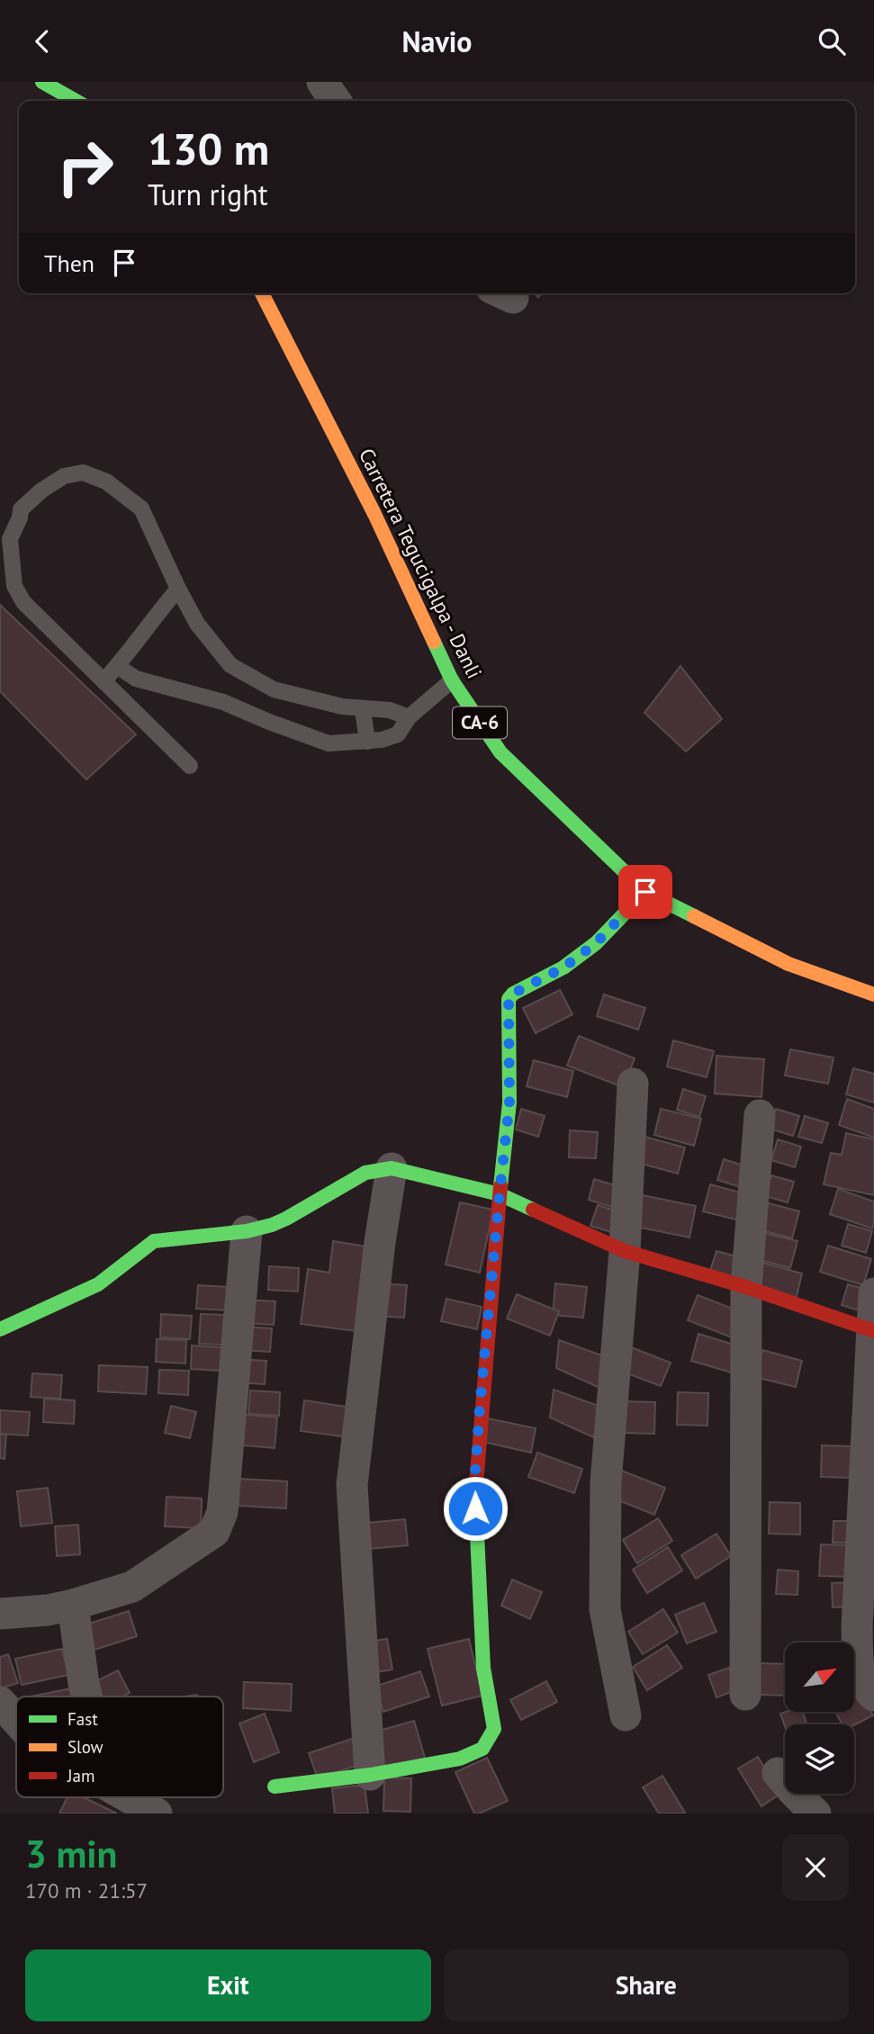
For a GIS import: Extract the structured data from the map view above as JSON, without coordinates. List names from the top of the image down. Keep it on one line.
{"streets":{"main road":["Carretera Tegucigalpa - Danli","CA-6"]},"legend":["Fast","Slow","Jam"],"north":"top right","page":{"header":"Navio","turn":["130 m","Turn right"],"then":"Then","heading":["3 min","170 m · 21:57"],"buttons":["Exit","Share"]}}
